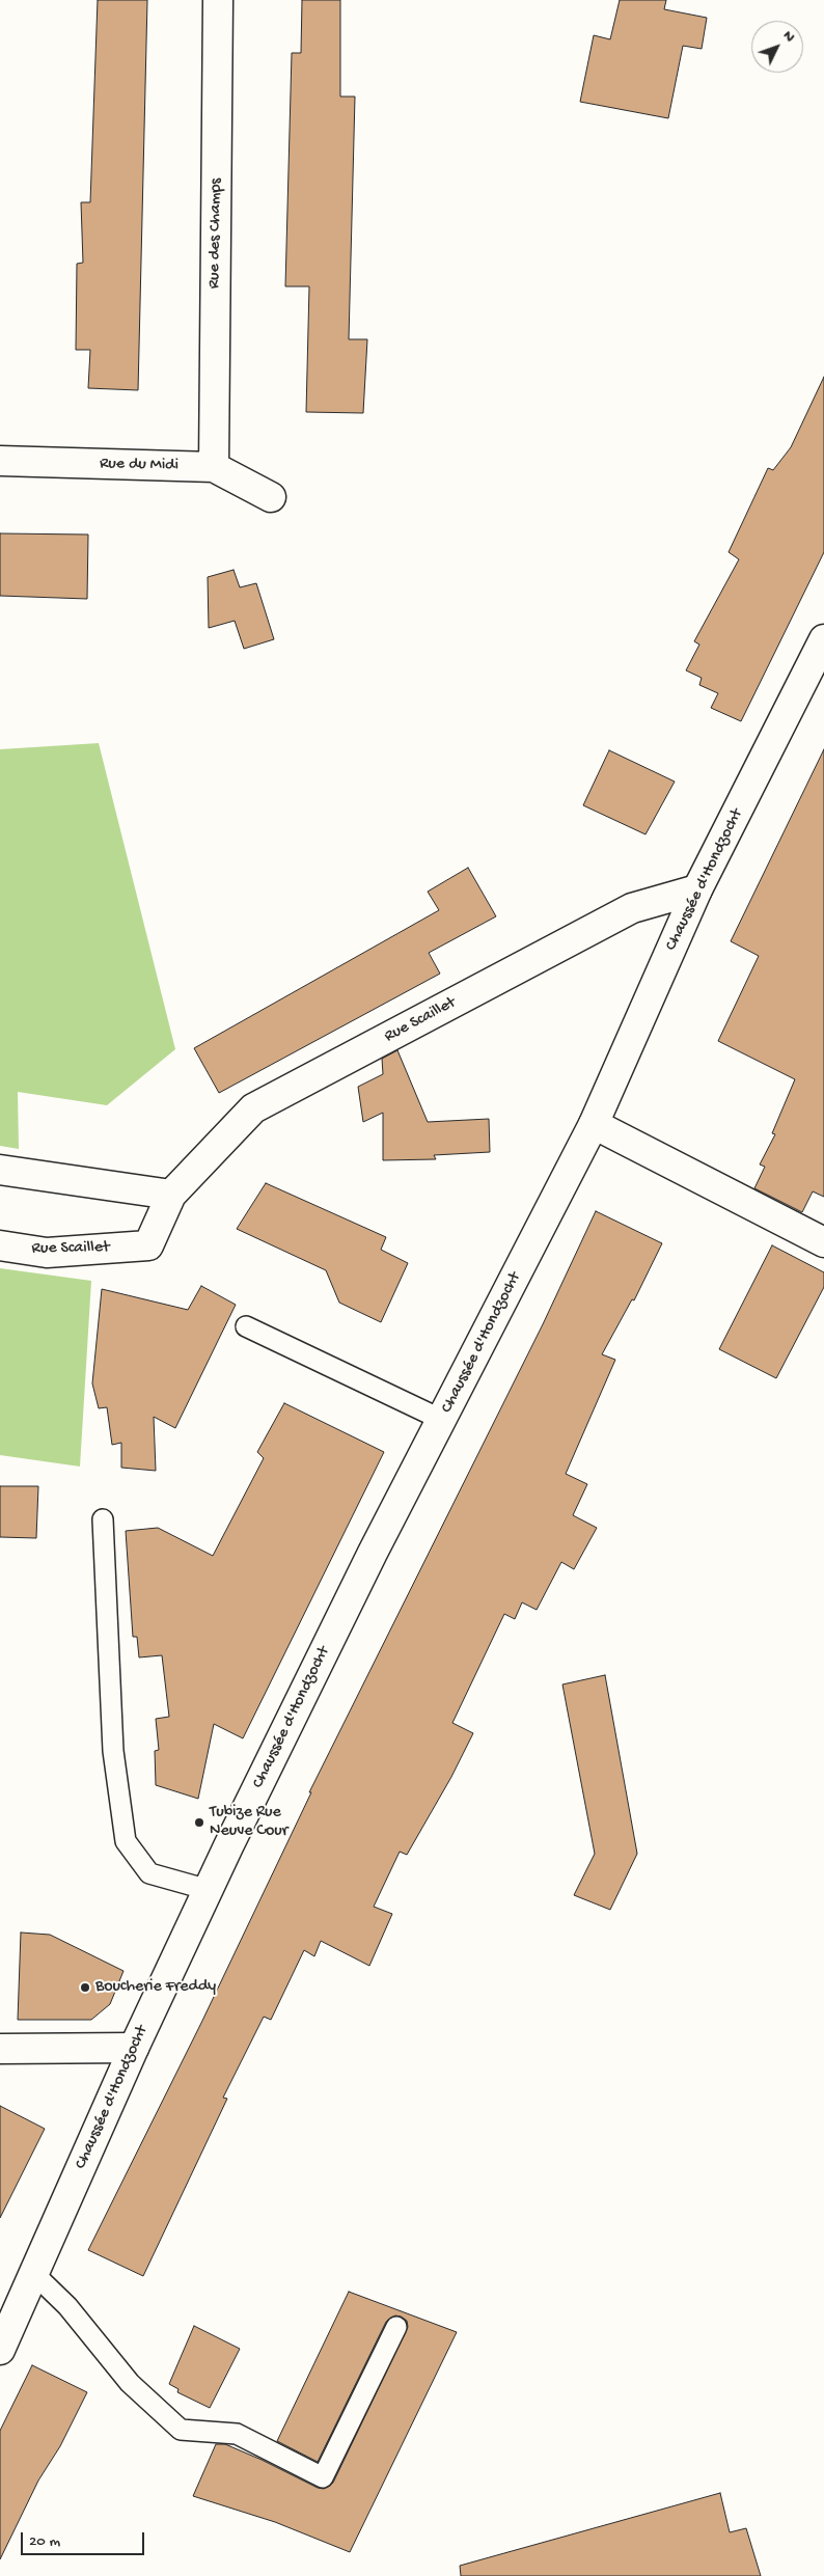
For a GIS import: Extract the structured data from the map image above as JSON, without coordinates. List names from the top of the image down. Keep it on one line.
{"streets":{"street":["Rue des Champs","Rue du Midi","Chaussée d'Hondzocht","Rue Scaillet"]},"crossings":[["Rue des Champs","Rue du Midi"],["Chaussée d'Hondzocht","Rue Scaillet"]],"places":["Tubize Rue Neuve Cour","Boucherie Freddy"],"scale_bar":"20 m","north":"top right"}
